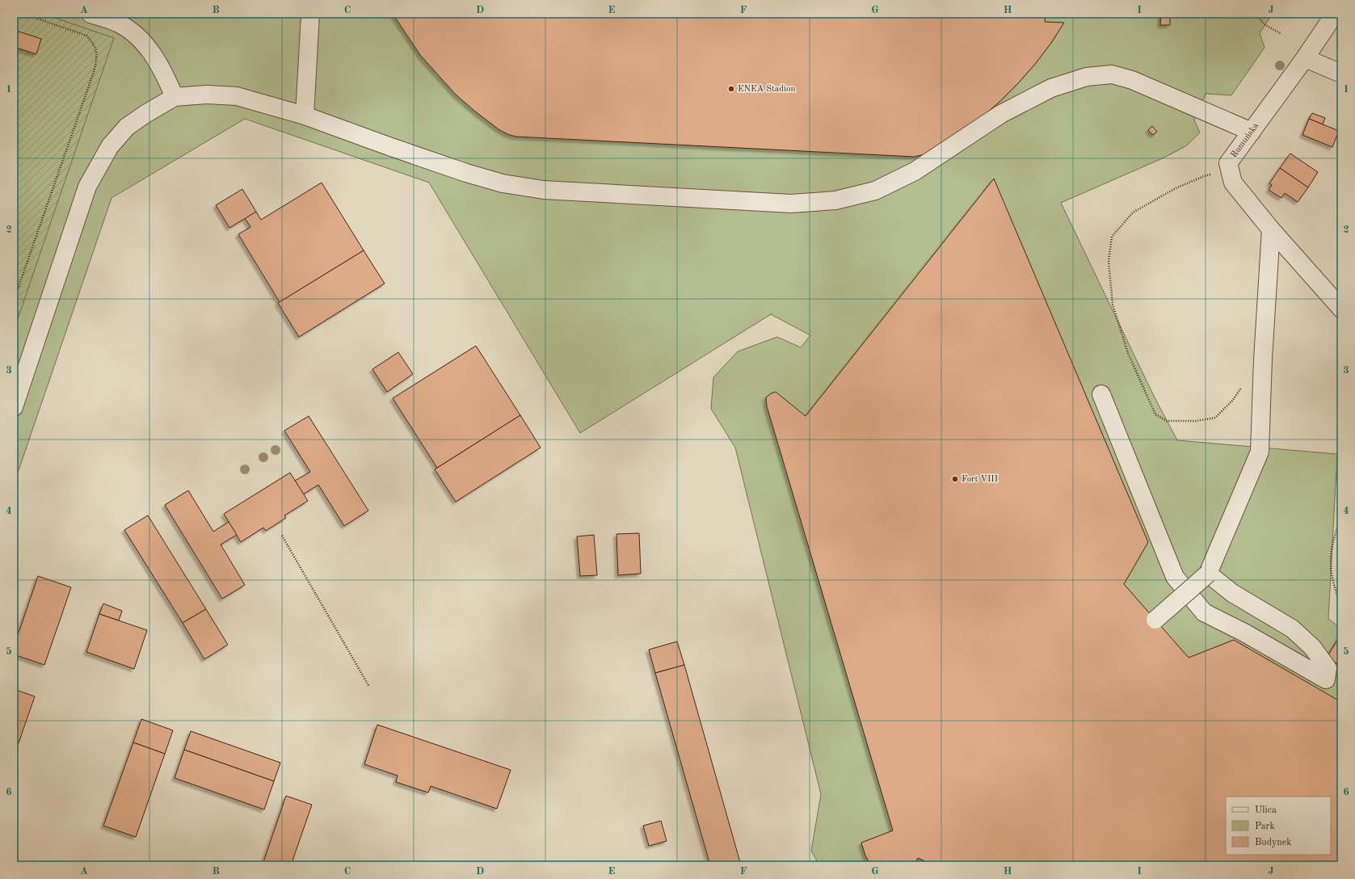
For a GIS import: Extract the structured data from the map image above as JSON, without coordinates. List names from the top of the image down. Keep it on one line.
{"streets":{"street":["Rumuńska"]},"places":["ENEA Stadion","Fort VIII"],"legend":["Ulica","Park","Budynek"],"grid":{"columns":["A","B","C","D","E","F","G","H","I","J"],"rows":["1","2","3","4","5","6"]}}
